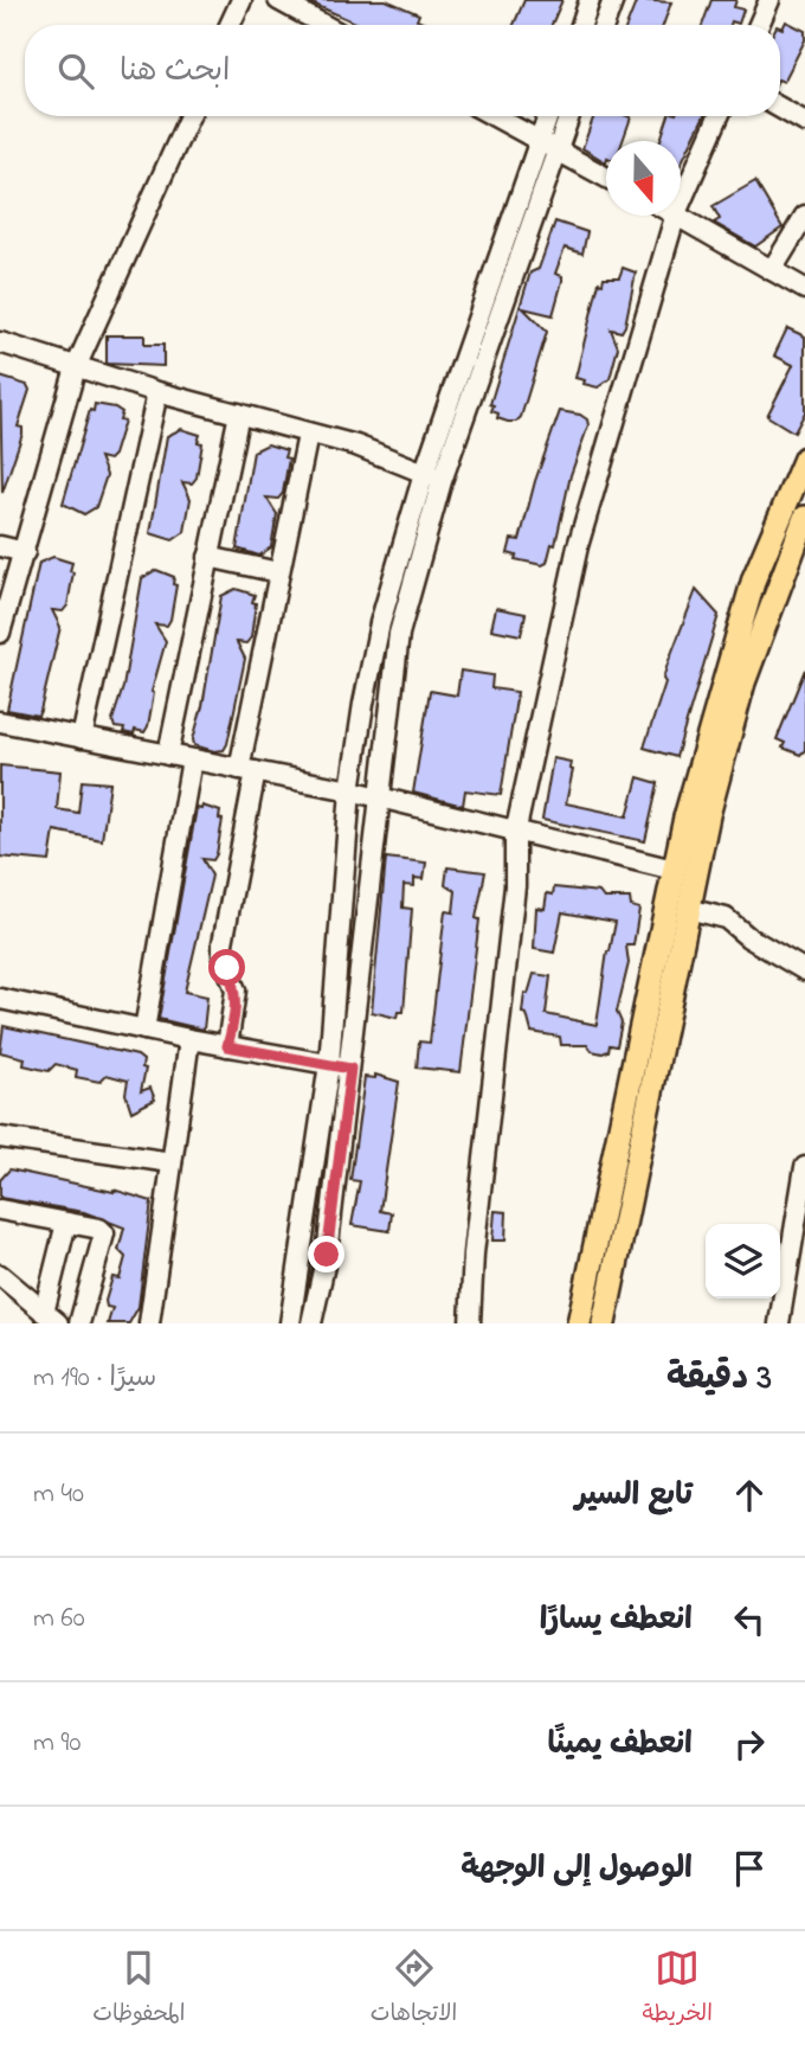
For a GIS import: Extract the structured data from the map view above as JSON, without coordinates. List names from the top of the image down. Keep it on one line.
{"north":"bottom","page":{"search":"ابحث هنا","heading":["3 دقيقة","سيرًا · 190 m"],"list":[["تابع السير","40 m"],["انعطف يسارًا","60 m"],["انعطف يمينًا","90 m"],"الوصول إلى الوجهة"],"nav":["الخريطة","الاتجاهات","المحفوظات"]}}
